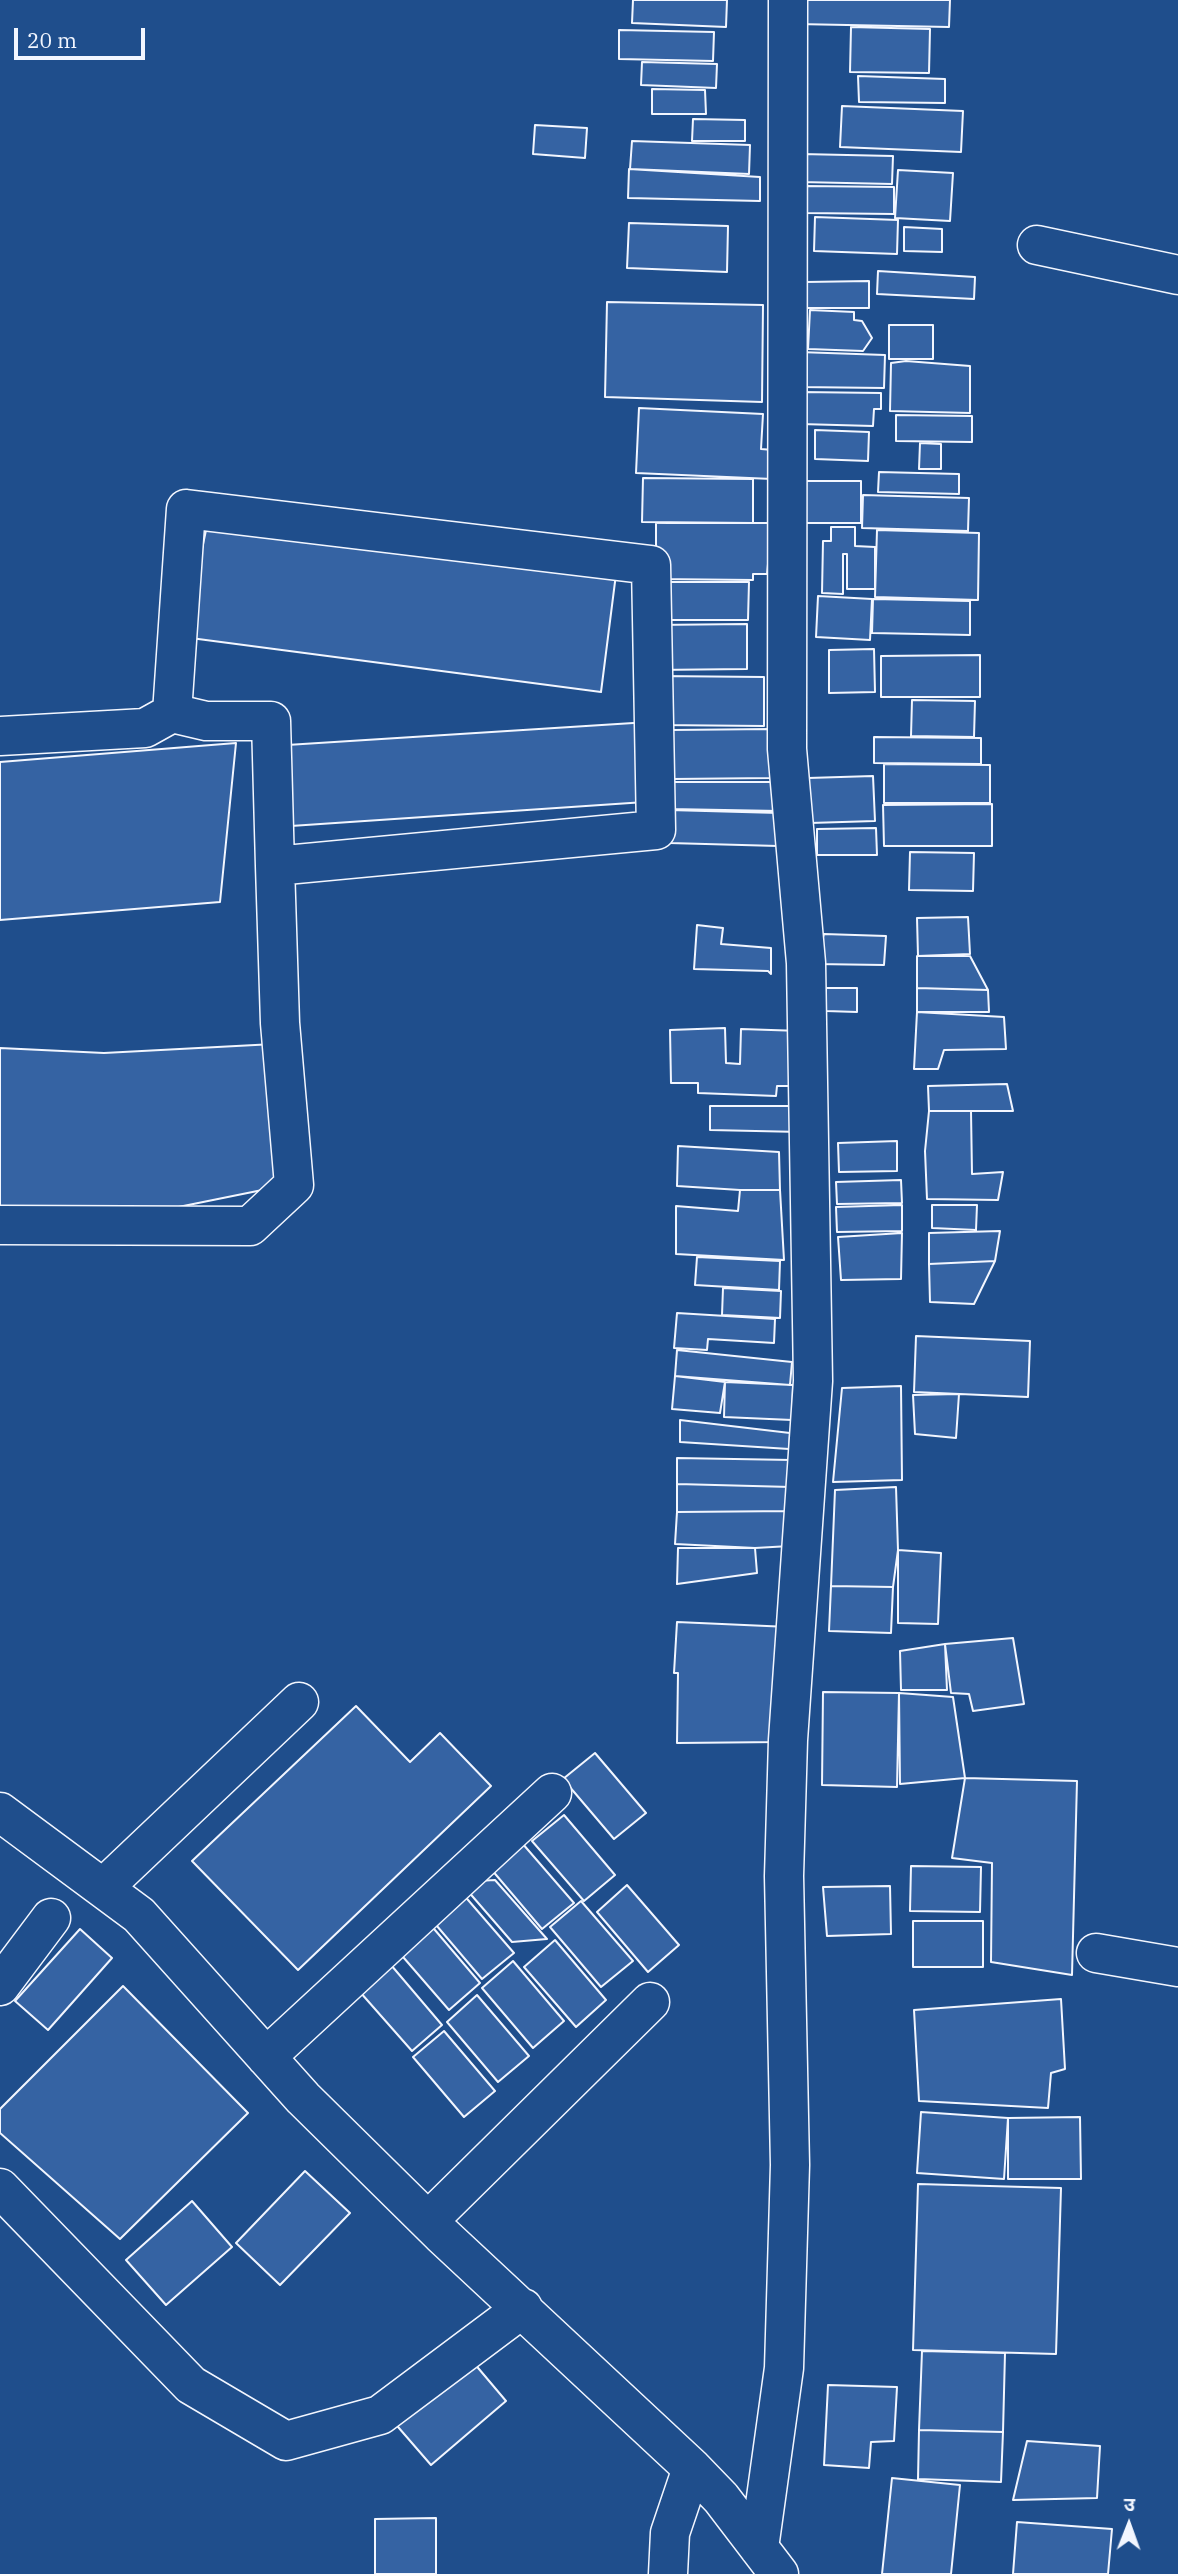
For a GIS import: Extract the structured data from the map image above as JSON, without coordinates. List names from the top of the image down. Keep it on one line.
{"scale_bar":"20 m","north":"top"}
